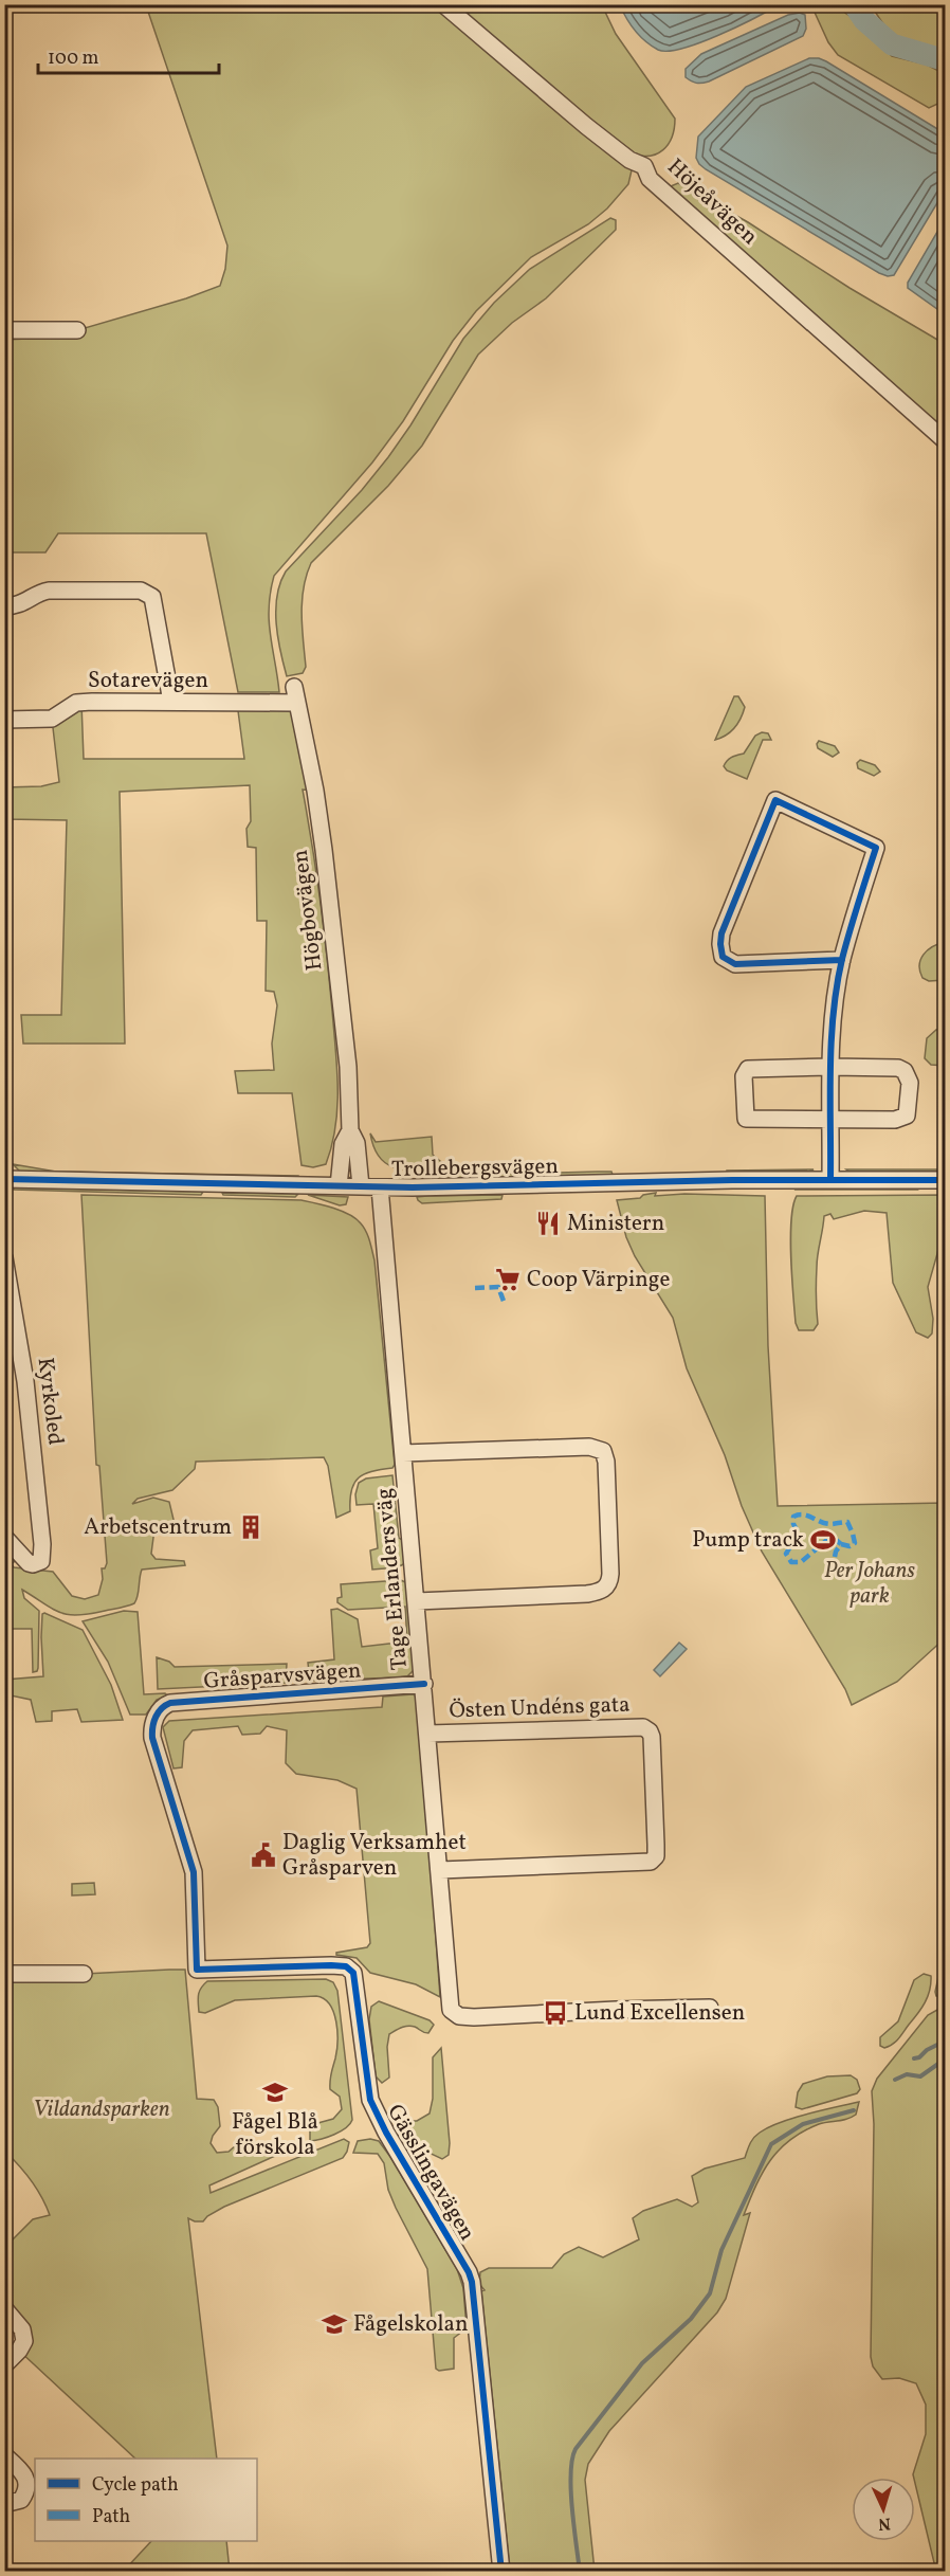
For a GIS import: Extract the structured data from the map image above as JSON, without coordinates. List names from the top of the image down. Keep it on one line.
{"streets":{"street":["Höjeåvägen","Sotarevägen","Högbovägen","Trollebergsvägen","Kyrkoled","Tage Erlanders väg","Gråsparvsvägen","Östen Undéns gata","Gässlingavägen"]},"crossings":[["Sotarevägen","Högbovägen"],["Högbovägen","Trollebergsvägen"],["Trollebergsvägen","Tage Erlanders väg"],["Tage Erlanders väg","Gråsparvsvägen"],["Tage Erlanders väg","Östen Undéns gata"],["Gråsparvsvägen","Gässlingavägen"]],"parks":["Per Johans park","Vildandsparken"],"places":{"restaurant":["Ministern"],"supermarket":["Coop Värpinge"],"building":["Arbetscentrum"],"sports":["Pump track"],"public building":["Daglig Verksamhet Gråsparven"],"bus stop":["Lund Excellensen"],"school or university":["Fågel Blå förskola","Fågelskolan"]},"legend":["Cycle path","Path"],"scale_bar":"100 m","north":"bottom"}
